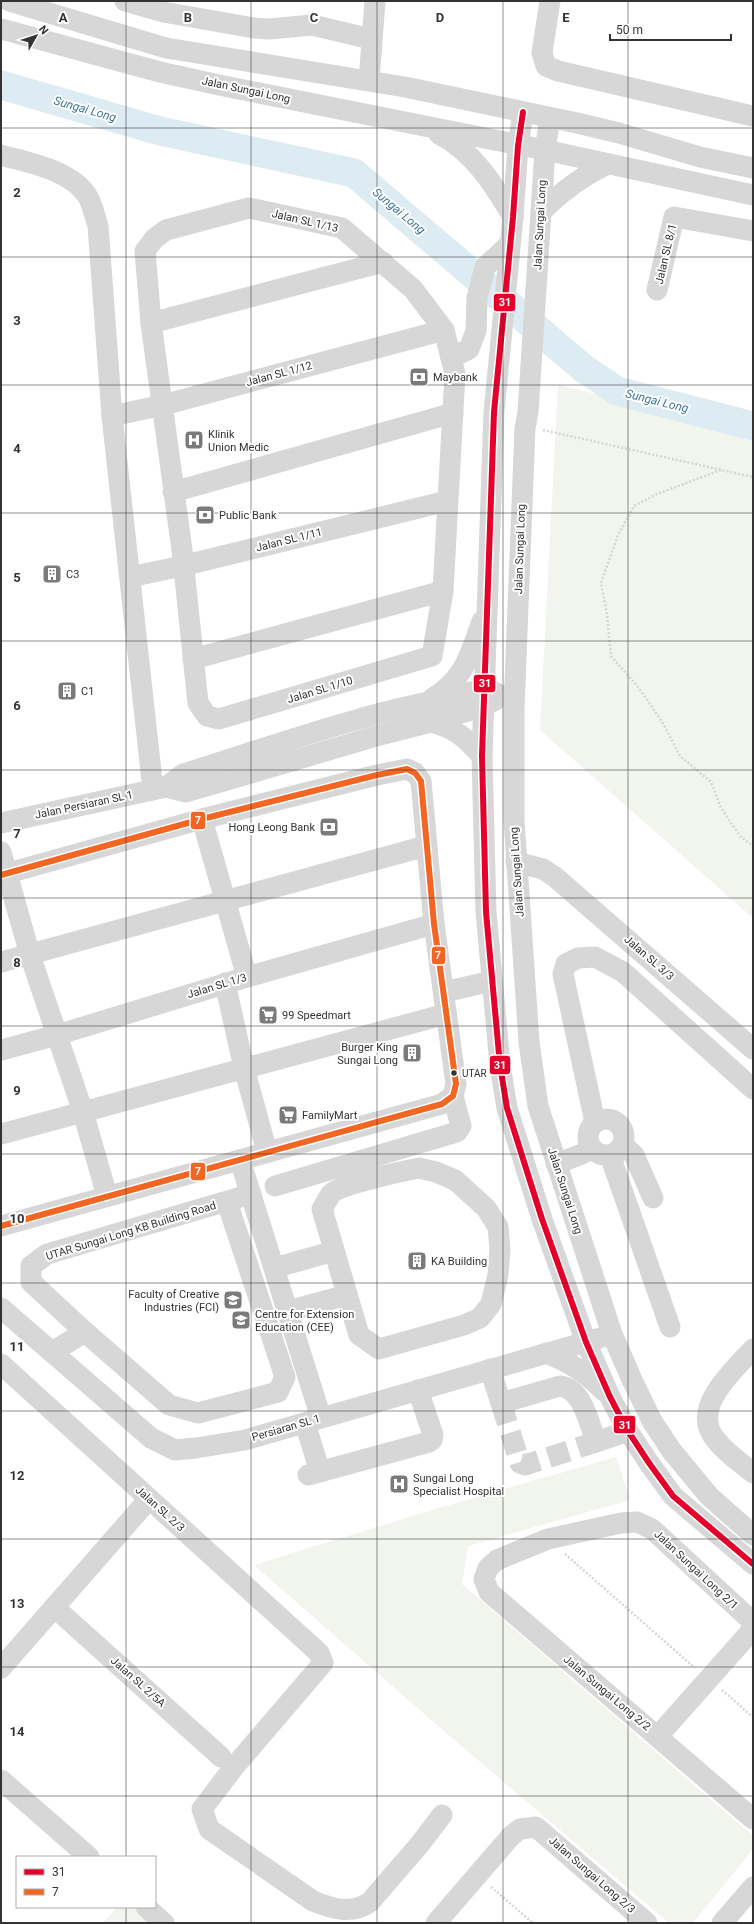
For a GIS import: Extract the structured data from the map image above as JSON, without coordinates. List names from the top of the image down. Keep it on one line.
{"streets":{"street":["Jalan Sungai Long","Jalan SL 1/13","Jalan SL 8/1","Jalan SL 1/12","Jalan SL 1/11","Jalan SL 1/10","Jalan Persiaran SL 1","Jalan SL 3/3","Jalan SL 1/3","UTAR Sungai Long KB Building Road","Persiaran SL 1","Jalan SL 2/3","Jalan Sungai Long 2/1","Jalan SL 2/5A","Jalan Sungai Long 2/2","Jalan Sungai Long 2/3"]},"crossings":[["Jalan Sungai Long","Jalan SL 3/3"],["Jalan Sungai Long","Persiaran SL 1"],["Jalan SL 1/13","Jalan SL 1/12"],["Jalan Sungai Long 2/1","Jalan Sungai Long 2/2"]],"water":["Sungai Long"],"places":{"bank":["Maybank","Public Bank","Hong Leong Bank"],"hospital":["Klinik Union Medic","Sungai Long Specialist Hospital"],"building":["C3","C1","Burger King Sungai Long","KA Building"],"supermarket":["99 Speedmart","FamilyMart"],"other":["UTAR"],"school or university":["Faculty of Creative Industries (FCI)","Centre for Extension Education (CEE)"]},"lines":["transit line 31","transit line 7"],"legend":["31","7"],"scale_bar":"50 m","north":"top right","grid":{"columns":["A","B","C","D","E"],"rows":["2","3","4","5","6","7","8","9","10","11","12","13","14"]}}
